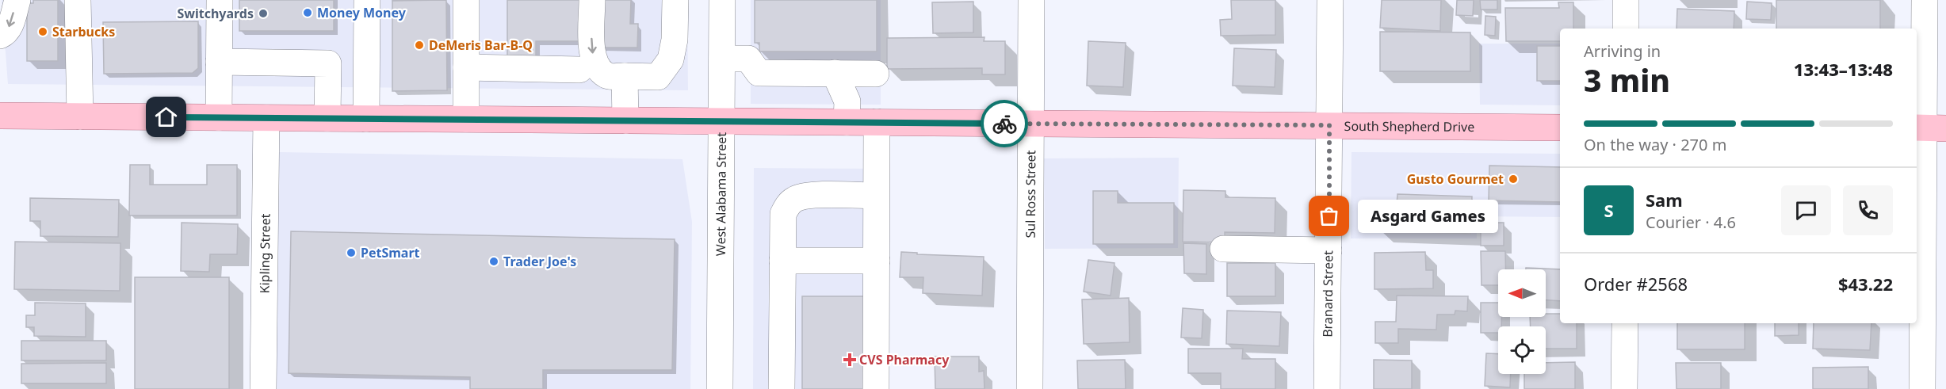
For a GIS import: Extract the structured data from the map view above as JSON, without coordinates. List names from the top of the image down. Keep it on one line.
{"streets":{"main road":["South Shepherd Drive"],"street":["Sul Ross Street","West Alabama Street","Kipling Street","Branard Street"]},"crossings":[["South Shepherd Drive","Sul Ross Street"],["South Shepherd Drive","West Alabama Street"],["South Shepherd Drive","Kipling Street"],["South Shepherd Drive","Branard Street"]],"places":{"other":["Money Money","Switchyards","Starbucks","DeMeris Bar-B-Q","Gusto Gourmet","Asgard Games","PetSmart","Trader Joe's"],"health":["CVS Pharmacy"]},"north":"left","page":{"heading":["3 min","Arriving in","13:43–13:48"],"panel":["Sam","Courier · 4.6","Order #2568","$43.22"],"bar":"On the way · 270 m","round":"S","bubble":"Asgard Games"}}
